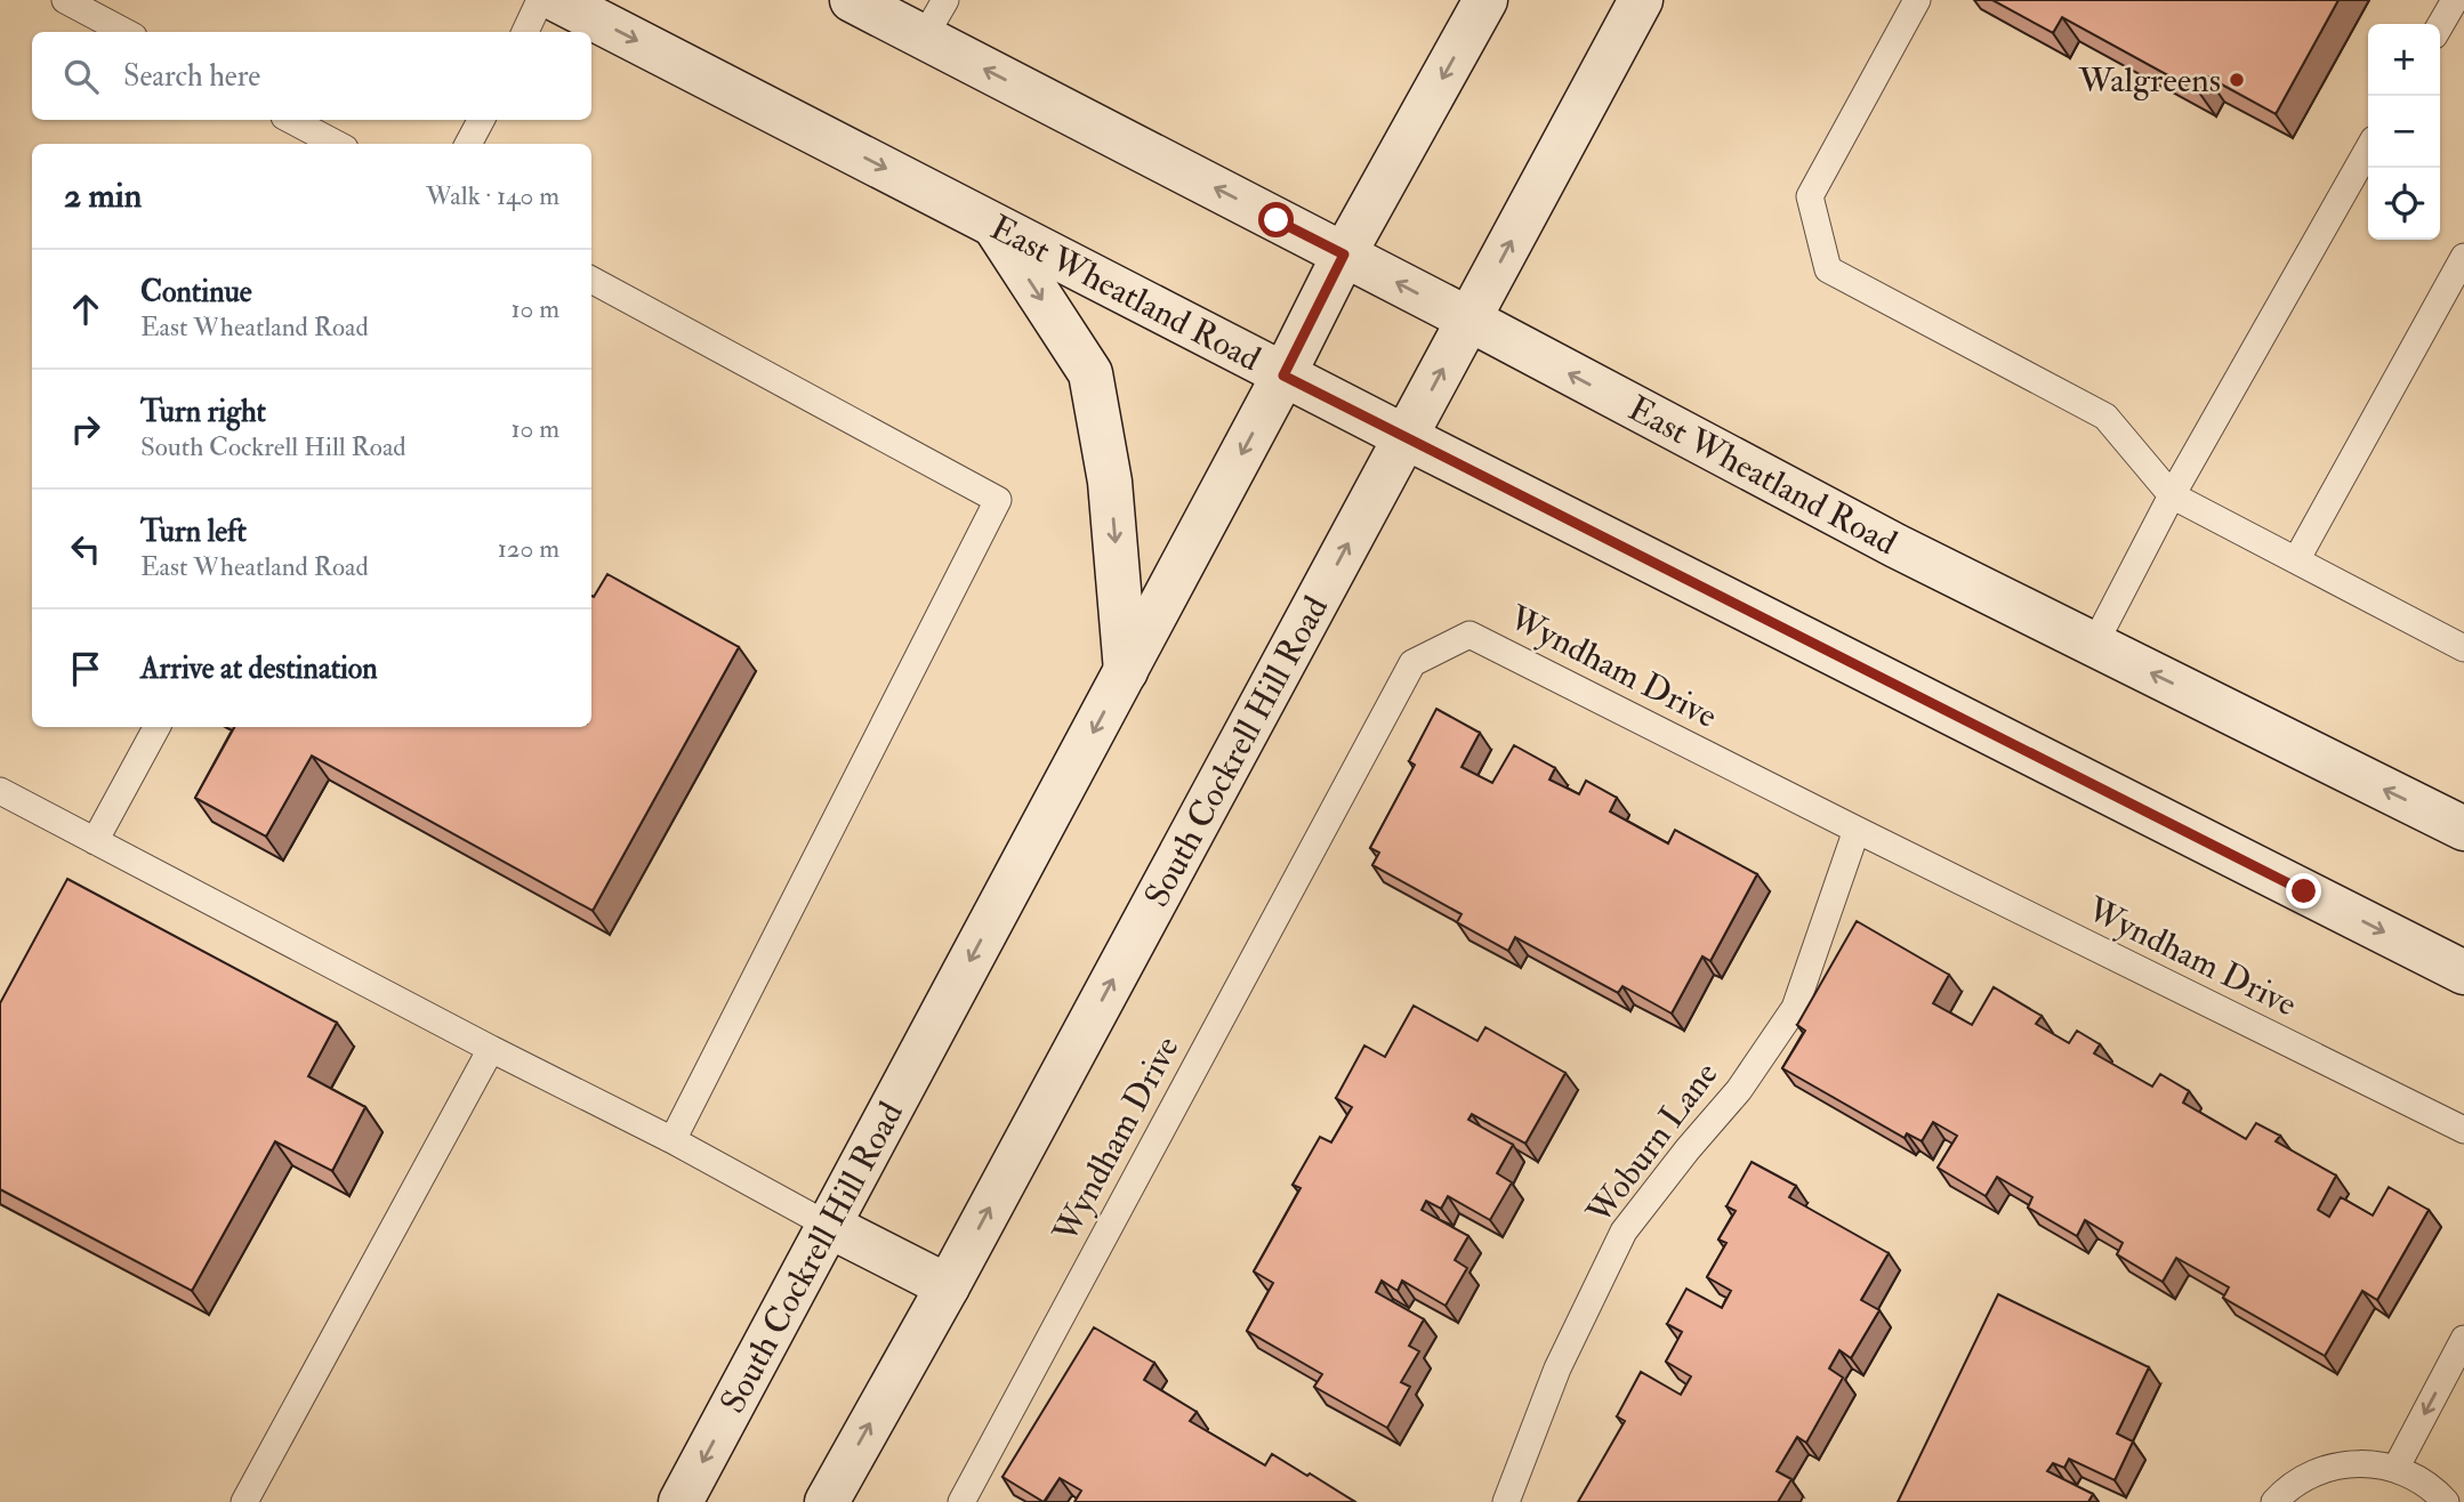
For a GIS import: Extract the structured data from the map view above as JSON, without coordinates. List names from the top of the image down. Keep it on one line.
{"streets":{"main road":["East Wheatland Road","South Cockrell Hill Road"],"lane":["Wyndham Drive","Woburn Lane"]},"crossings":[["East Wheatland Road","South Cockrell Hill Road"],["Wyndham Drive","Woburn Lane"]],"places":["Walgreens"],"page":{"map_buttons":["+","−"],"search":"Search here","heading":["2 min","Walk · 140 m"],"list":[["Continue","East Wheatland Road","10 m"],["Turn right","South Cockrell Hill Road","10 m"],["Turn left","East Wheatland Road","120 m"],"Arrive at destination"]}}
